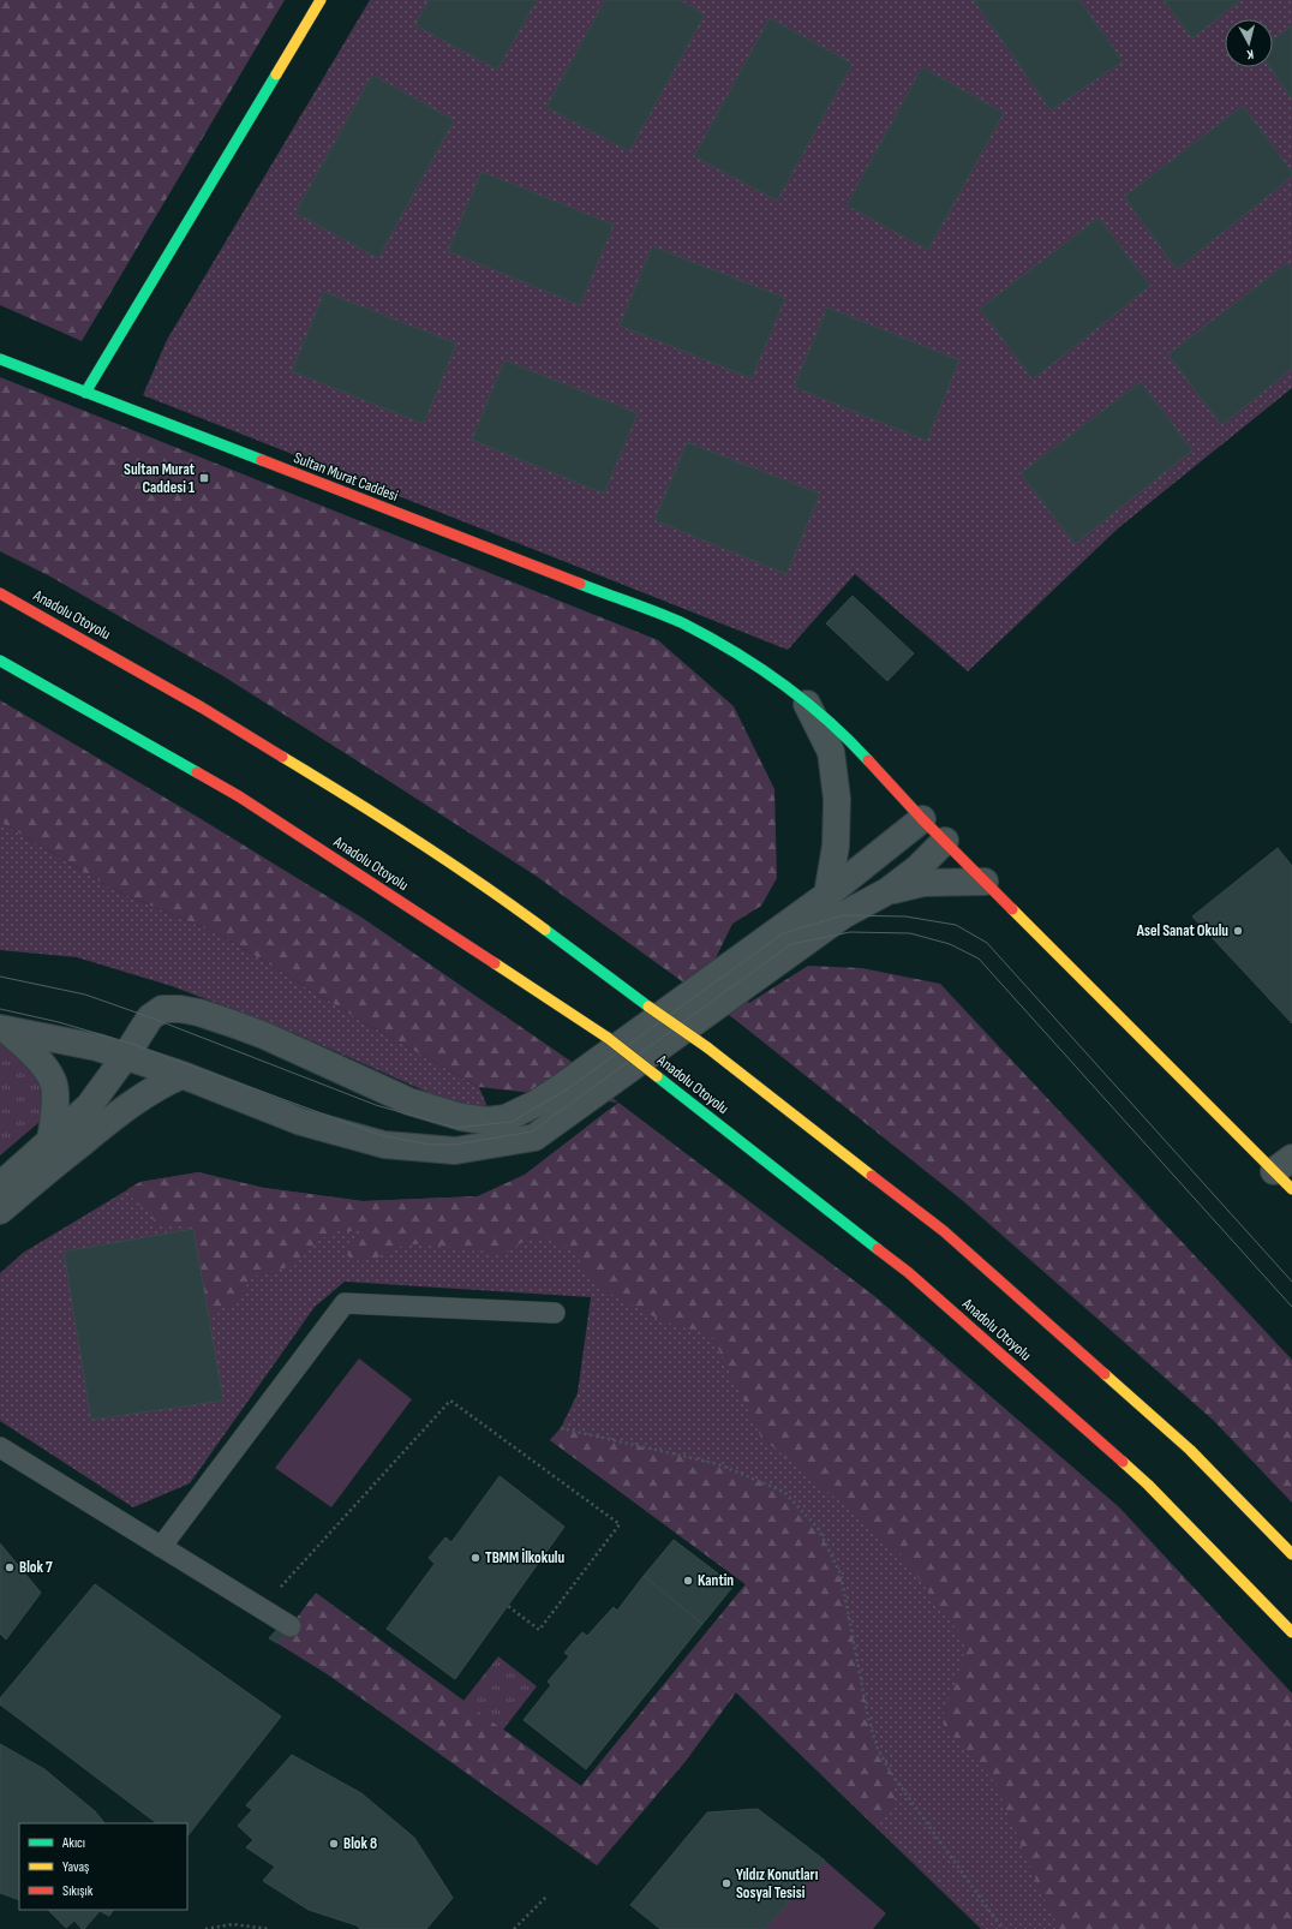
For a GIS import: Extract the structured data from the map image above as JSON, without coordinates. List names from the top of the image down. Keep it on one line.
{"streets":{"main road":["Sultan Murat Caddesi","Anadolu Otoyolu"]},"places":{"transit":["Sultan Murat Caddesi 1"],"other":["Asel Sanat Okulu","TBMM İlkokulu","Blok 7","Kantin","Blok 8","Yıldız Konutları Sosyal Tesisi"]},"legend":["Akıcı","Yavaş","Sıkışık"],"north":"bottom"}
